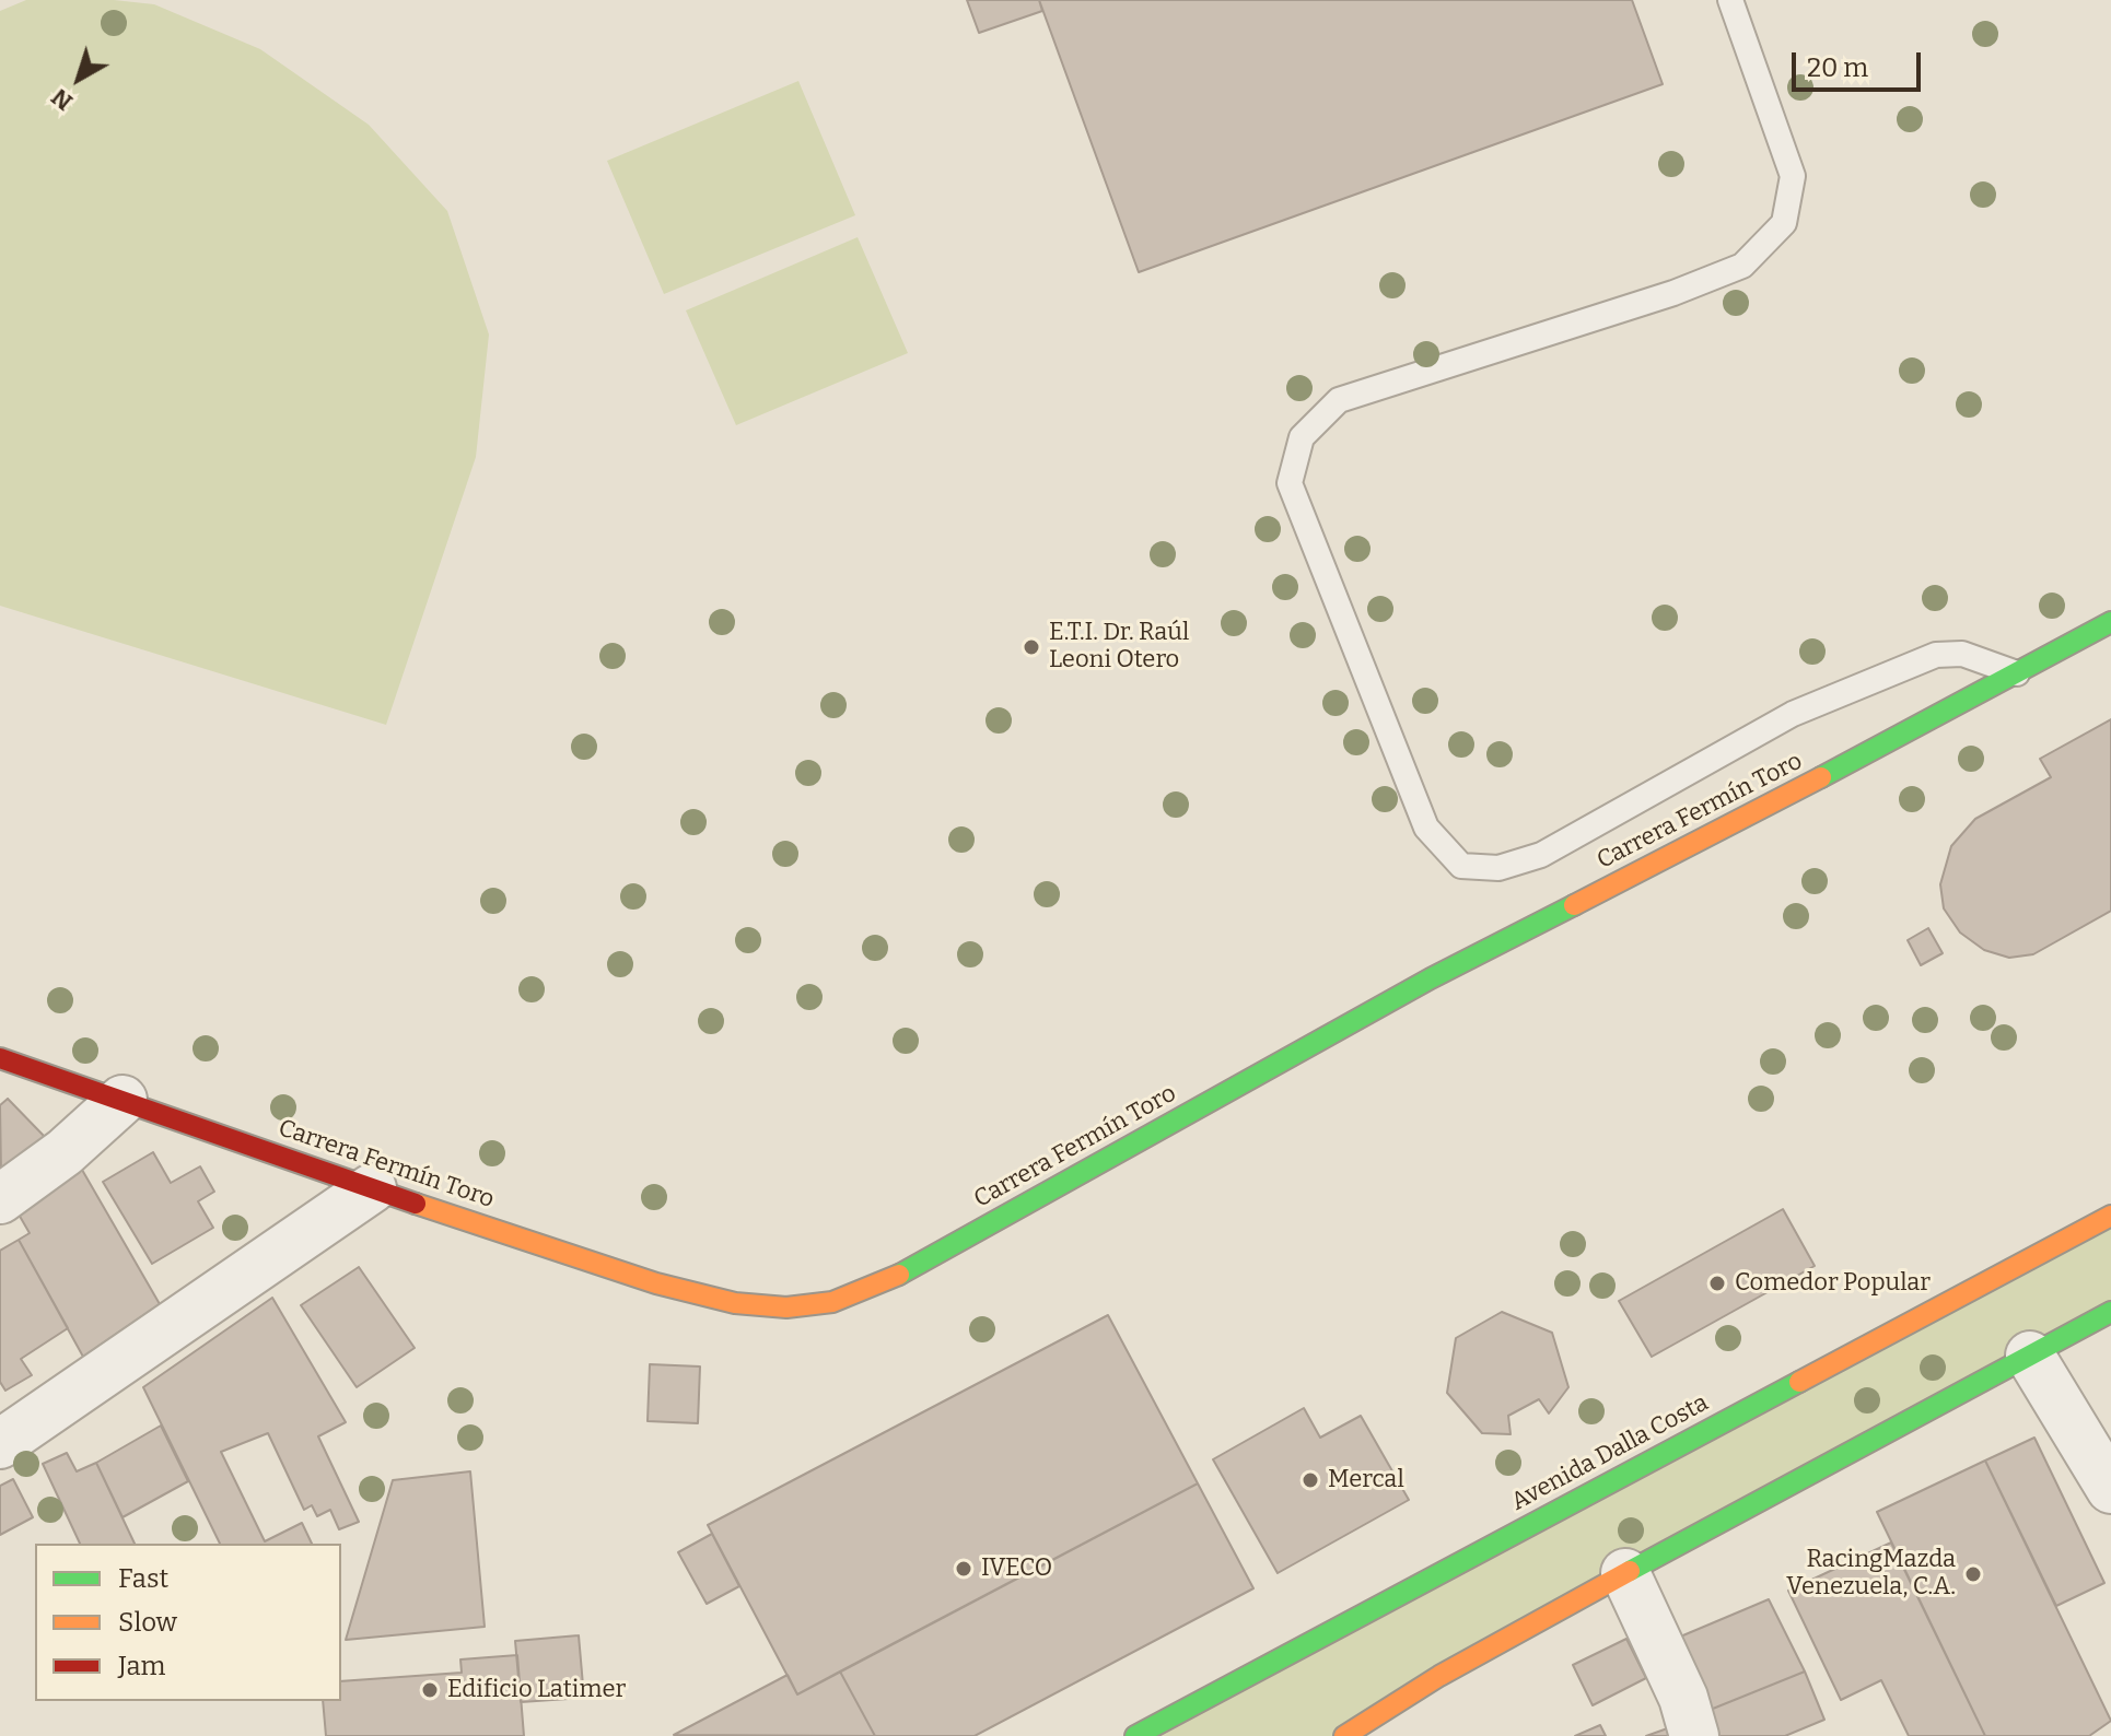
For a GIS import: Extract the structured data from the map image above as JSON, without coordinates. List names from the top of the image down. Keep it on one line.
{"streets":{"street":["Carrera Fermín Toro","Avenida Dalla Costa"]},"places":["E.T.I. Dr. Raúl Leoni Otero","Comedor Popular","Mercal","IVECO","RacingMazda Venezuela, C.A.","Edificio Latimer"],"legend":["Fast","Slow","Jam"],"scale_bar":"20 m","north":"bottom left"}
